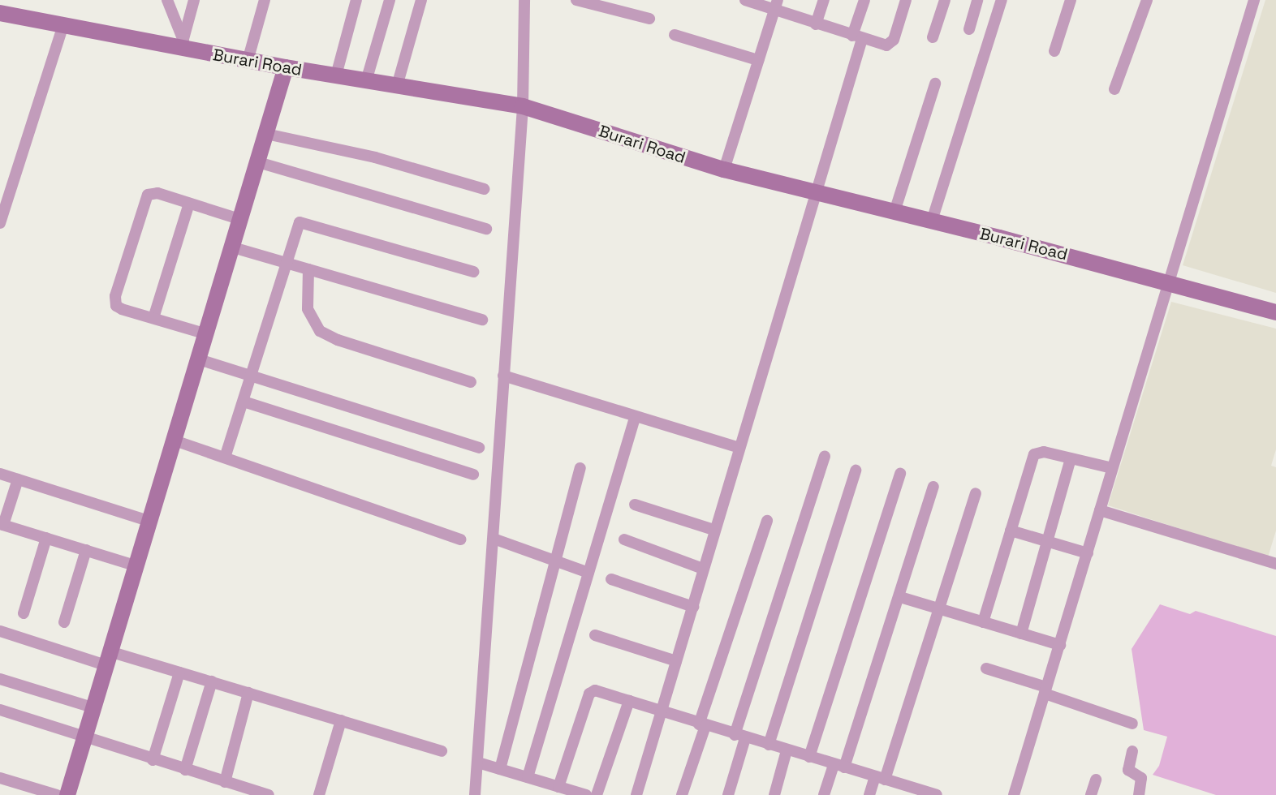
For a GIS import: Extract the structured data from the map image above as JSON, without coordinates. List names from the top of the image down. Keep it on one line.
{"streets":{"main road":["Burari Road"]}}
